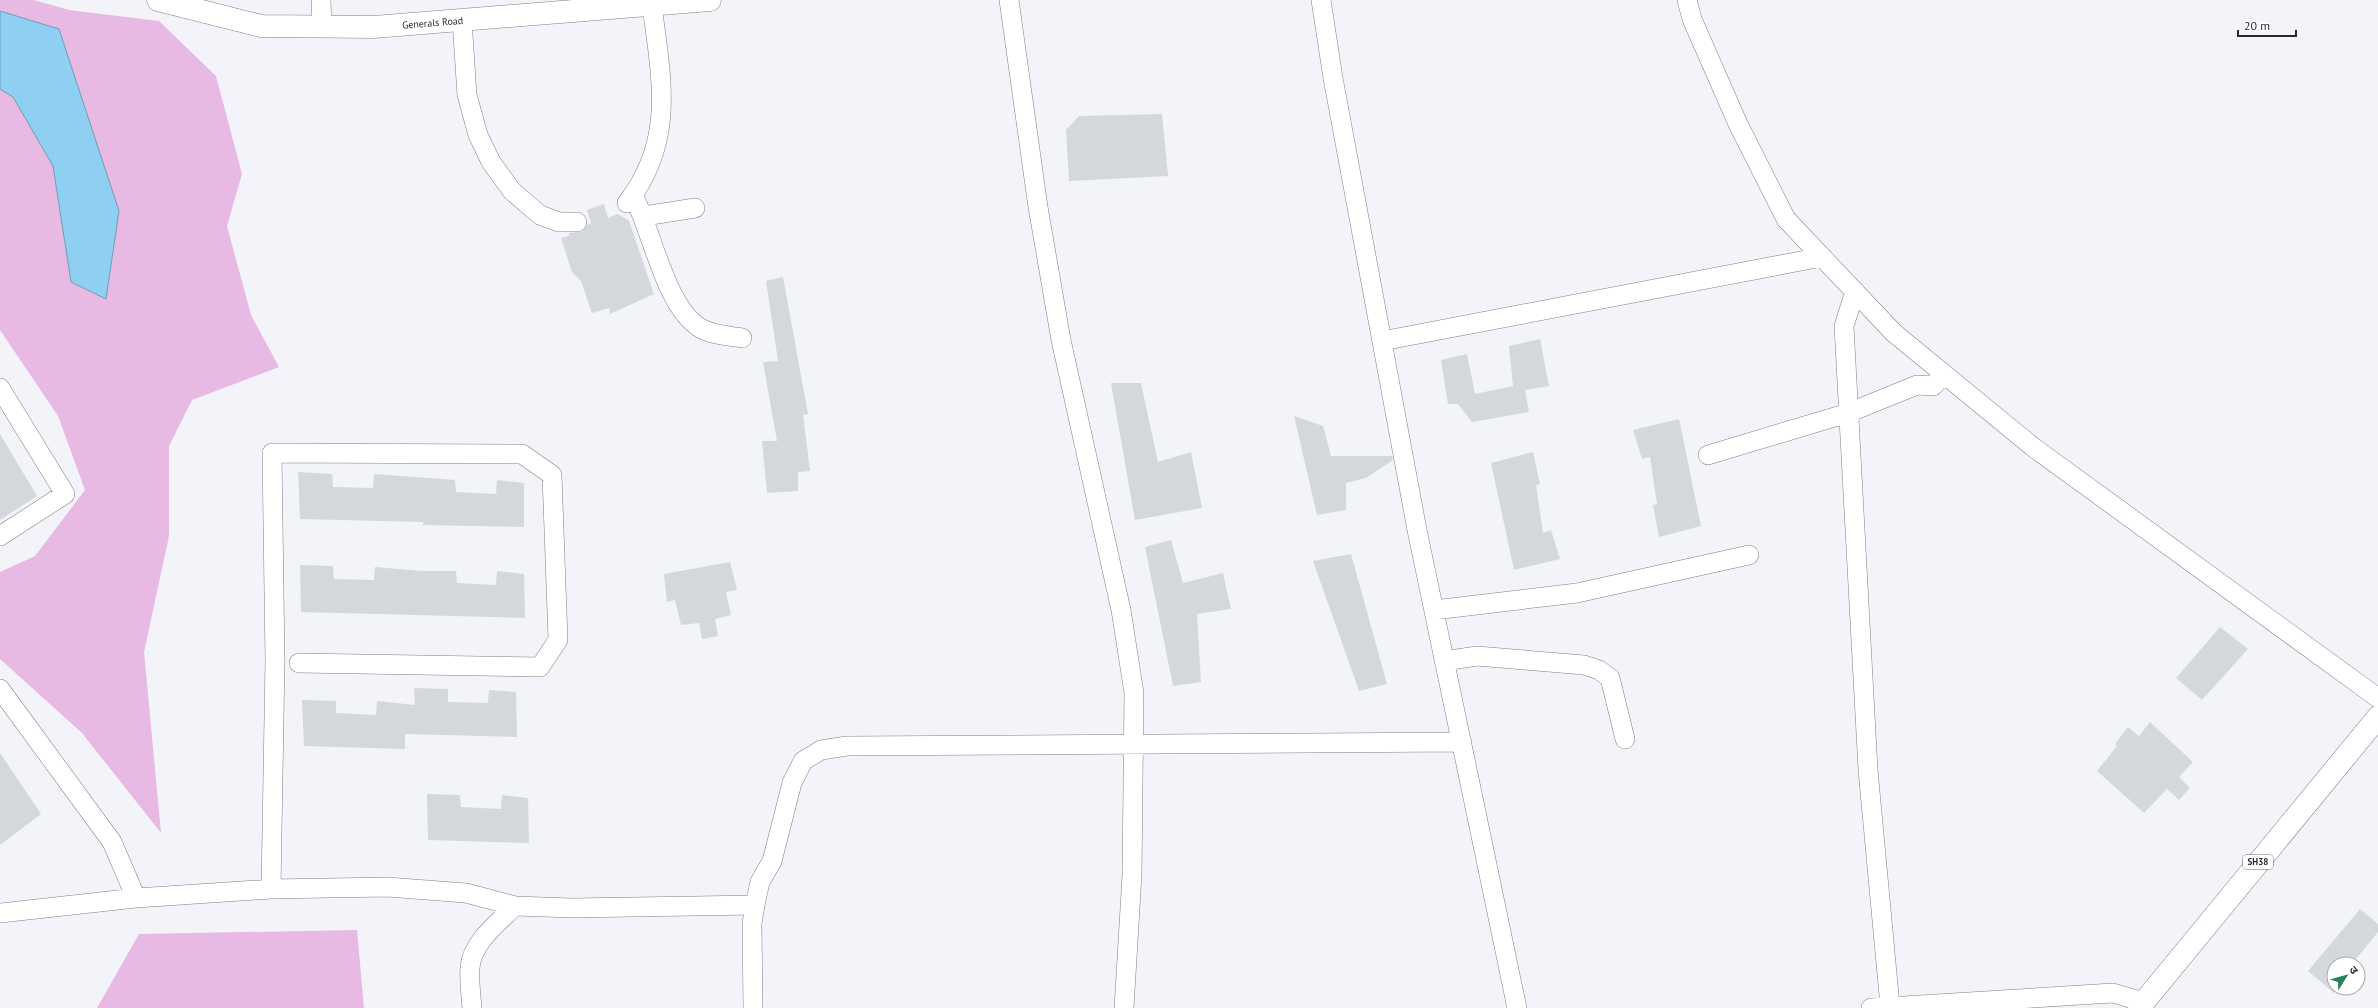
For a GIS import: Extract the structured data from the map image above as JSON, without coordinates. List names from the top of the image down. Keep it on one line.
{"streets":{"street":["Generals Road","SH38"]},"scale_bar":"20 m","north":"top right"}
